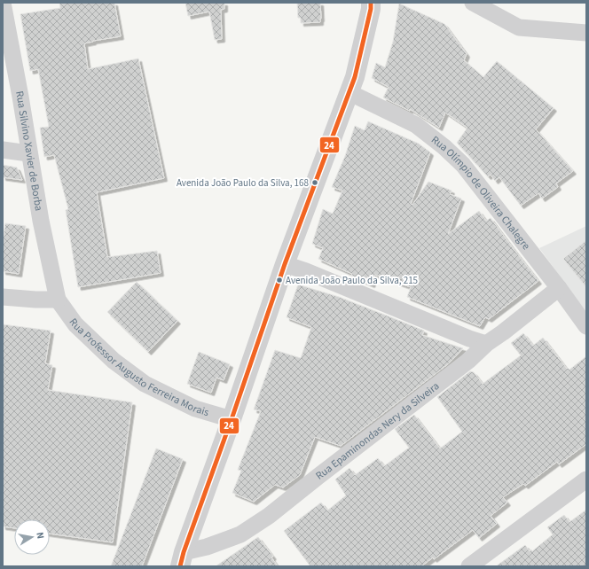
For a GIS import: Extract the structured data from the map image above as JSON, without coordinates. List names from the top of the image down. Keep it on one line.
{"streets":{"street":["Rua Silvino Xavier de Borba","Rua Olímpio de Oliveira Chalegre","Rua Professor Augusto Ferreira Morais","Rua Epaminondas Nery da Silveira"]},"crossings":[["Rua Silvino Xavier de Borba","Rua Professor Augusto Ferreira Morais"],["Rua Olímpio de Oliveira Chalegre","Rua Epaminondas Nery da Silveira"]],"places":["Avenida João Paulo da Silva, 168","Avenida João Paulo da Silva, 215"],"lines":["transit line 24"],"north":"right"}
